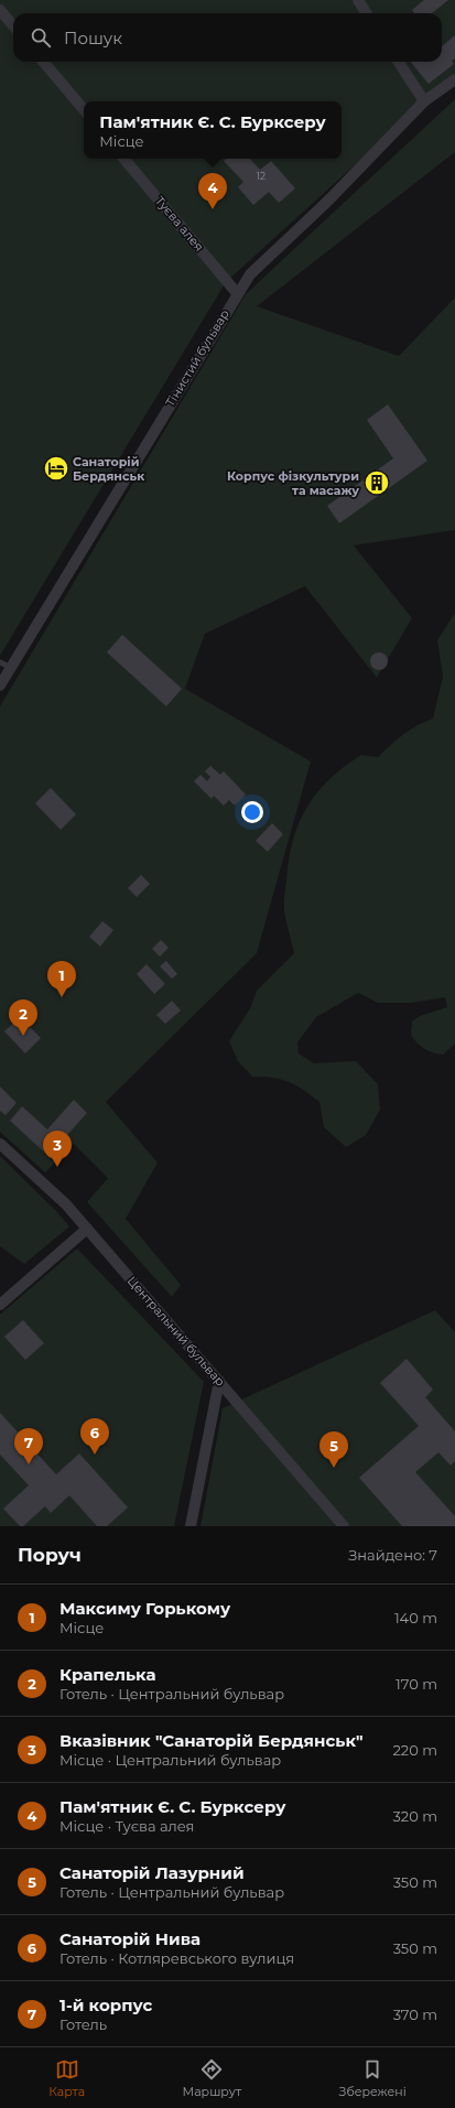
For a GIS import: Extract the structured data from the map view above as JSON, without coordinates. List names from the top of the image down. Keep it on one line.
{"streets":{"street":["Туєва алея","Тінистий бульвар","Центральний бульвар"]},"crossings":[["Туєва алея","Тінистий бульвар"]],"places":{"hotel":["Санаторій Бердянськ"],"building":["Корпус фізкультури та масажу"]},"house_numbers":["12"],"page":{"search":"Пошук","popup":["Пам'ятник Є. С. Бурксеру","Місце"],"pins":["4","1","2","3","6","7","5"],"heading":["Поруч","Знайдено: 7"],"list":[{"mark":"1","name":"Максиму Горькому","note":"Місце","value":"140 m"},{"mark":"2","name":"Крапелька","note":"Готель · Центральний бульвар","value":"170 m"},{"mark":"3","name":"Вказівник \"Санаторій Бердянськ\"","note":"Місце · Центральний бульвар","value":"220 m"},{"mark":"4","name":"Пам'ятник Є. С. Бурксеру","note":"Місце · Туєва алея","value":"320 m"},{"mark":"5","name":"Санаторій Лазурний","note":"Готель · Центральний бульвар","value":"350 m"},{"mark":"6","name":"Санаторій Нива","note":"Готель · Котляревського вулиця","value":"350 m"},{"mark":"7","name":"1-й корпус","note":"Готель","value":"370 m"}],"nav":["Карта","Маршрут","Збережені"]}}
